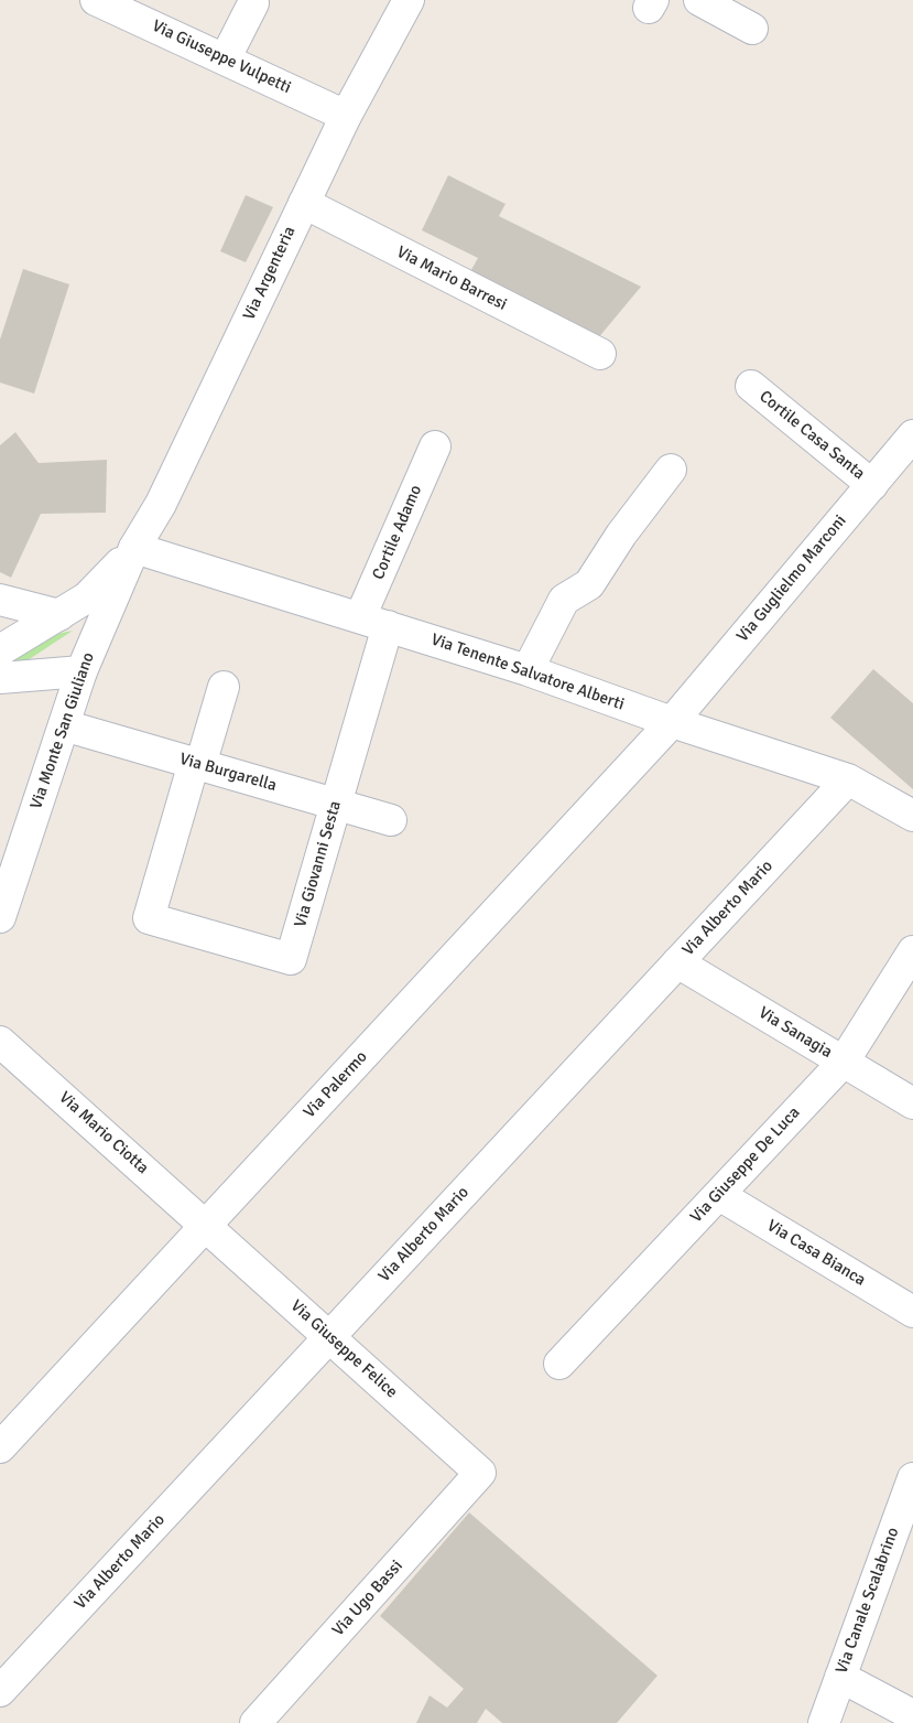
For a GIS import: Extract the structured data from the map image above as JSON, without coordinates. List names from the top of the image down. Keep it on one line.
{"streets":{"street":["Via Giuseppe Vulpetti","Via Argenteria","Via Mario Barresi","Cortile Casa Santa","Cortile Adamo","Via Guglielmo Marconi","Via Tenente Salvatore Alberti","Via Monte San Giuliano","Via Burgarella","Via Giovanni Sesta","Via Alberto Mario","Via Sanagia","Via Palermo","Via Mario Ciotta","Via Giuseppe De Luca","Via Casa Bianca","Via Giuseppe Felice","Via Ugo Bassi","Via Canale Scalabrino"]},"crossings":[["Via Giuseppe Vulpetti","Via Argenteria"],["Via Argenteria","Via Mario Barresi"],["Via Argenteria","Via Tenente Salvatore Alberti"],["Via Argenteria","Via Monte San Giuliano"],["Cortile Casa Santa","Via Guglielmo Marconi"],["Cortile Adamo","Via Tenente Salvatore Alberti"],["Cortile Adamo","Via Giovanni Sesta"],["Via Guglielmo Marconi","Via Tenente Salvatore Alberti"],["Via Guglielmo Marconi","Via Palermo"],["Via Tenente Salvatore Alberti","Via Monte San Giuliano"],["Via Tenente Salvatore Alberti","Via Giovanni Sesta"],["Via Tenente Salvatore Alberti","Via Alberto Mario"],["Via Tenente Salvatore Alberti","Via Palermo"],["Via Monte San Giuliano","Via Burgarella"],["Via Burgarella","Via Giovanni Sesta"],["Via Alberto Mario","Via Sanagia"],["Via Alberto Mario","Via Giuseppe Felice"],["Via Sanagia","Via Giuseppe De Luca"],["Via Palermo","Via Mario Ciotta"],["Via Palermo","Via Giuseppe Felice"],["Via Mario Ciotta","Via Giuseppe Felice"],["Via Giuseppe De Luca","Via Casa Bianca"],["Via Giuseppe Felice","Via Ugo Bassi"]]}
